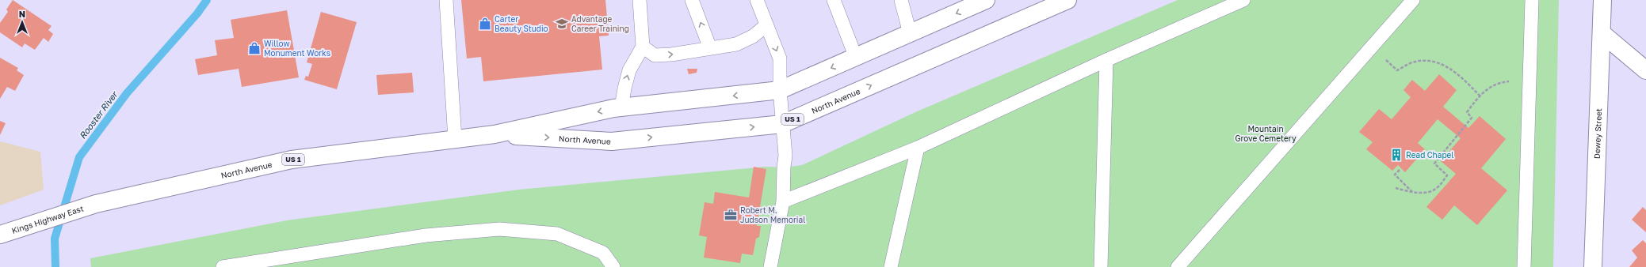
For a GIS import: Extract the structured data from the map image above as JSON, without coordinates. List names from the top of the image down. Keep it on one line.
{"streets":{"main road":["North Avenue","US 1","Dewey Street","Kings Highway East"]},"crossings":[["North Avenue","Kings Highway East"]],"water":["Rooster River"],"parks":["Mountain Grove Cemetery"],"places":{"shop":["Carter Beauty Studio","Willow Monument Works"],"school or university":["Advantage Career Training"],"building":["Read Chapel"],"office":["Robert M. Judson Memorial"]},"north":"top"}
